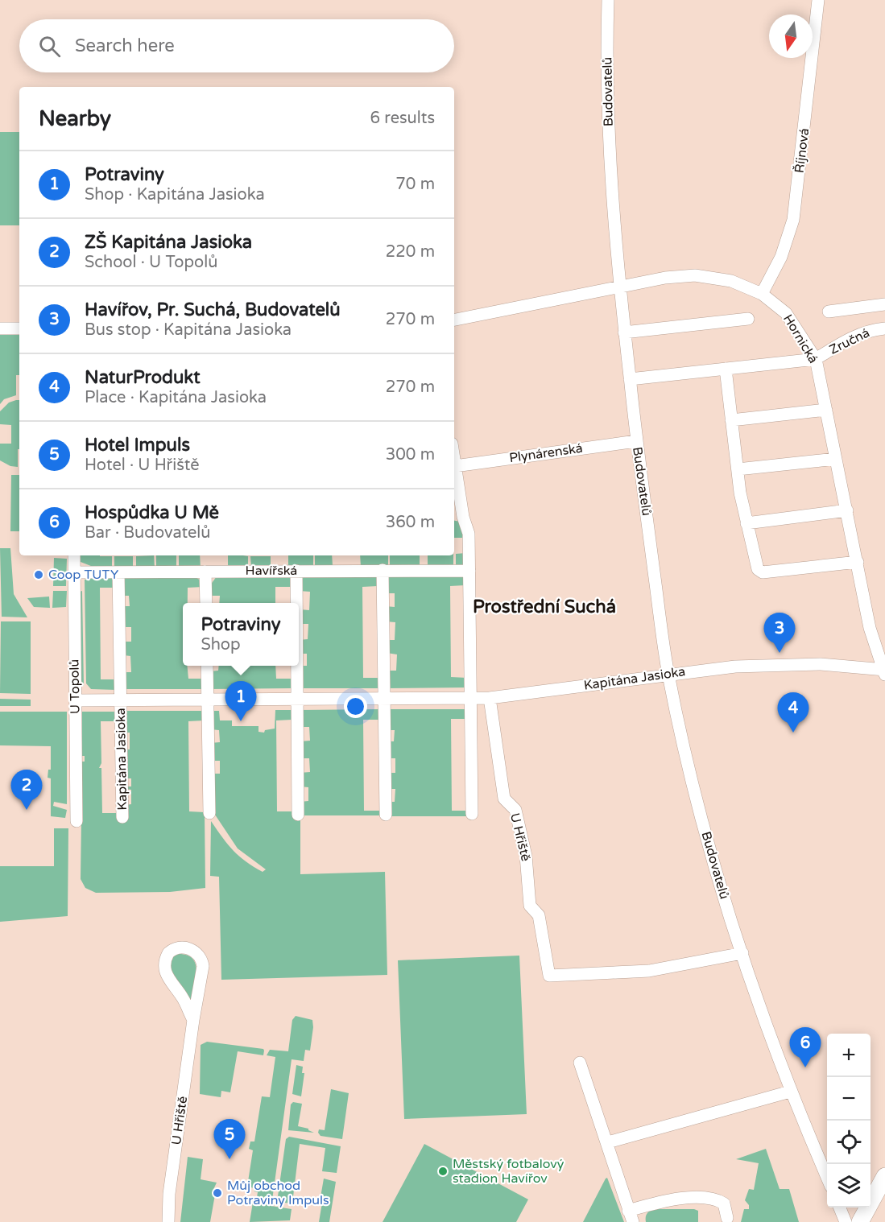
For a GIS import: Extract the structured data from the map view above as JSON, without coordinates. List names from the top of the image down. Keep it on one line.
{"streets":{"street":["Budovatelů","Říjnová","Hornická","Zručná","Plynárenská","Havířská","Kapitána Jasioka","U Topolů","U Hřiště"]},"crossings":[["Budovatelů","Hornická"],["Budovatelů","Plynárenská"],["Budovatelů","Kapitána Jasioka"],["Budovatelů","U Hřiště"],["Říjnová","Hornická"],["Hornická","Zručná"],["Hornická","Kapitána Jasioka"],["Havířská","Kapitána Jasioka"],["Havířská","U Topolů"],["Kapitána Jasioka","U Topolů"],["Kapitána Jasioka","U Hřiště"]],"districts":["Prostřední Suchá"],"places":["Coop TUTY","Městský fotbalový stadion Havířov","Můj obchod Potraviny Impuls"],"north":"bottom","page":{"search":"Search here","heading":["Nearby","6 results"],"list":[{"mark":"1","name":"Potraviny","note":"Shop · Kapitána Jasioka","value":"70 m"},{"mark":"2","name":"ZŠ Kapitána Jasioka","note":"School · U Topolů","value":"220 m"},{"mark":"3","name":"Havířov, Pr. Suchá, Budovatelů","note":"Bus stop · Kapitána Jasioka","value":"270 m"},{"mark":"4","name":"NaturProdukt","note":"Place · Kapitána Jasioka","value":"270 m"},{"mark":"5","name":"Hotel Impuls","note":"Hotel · U Hřiště","value":"300 m"},{"mark":"6","name":"Hospůdka U Mě","note":"Bar · Budovatelů","value":"360 m"}],"popup":["Potraviny","Shop"],"pins":["3","1","4","2","6","5"],"map_buttons":["+","−"]}}
